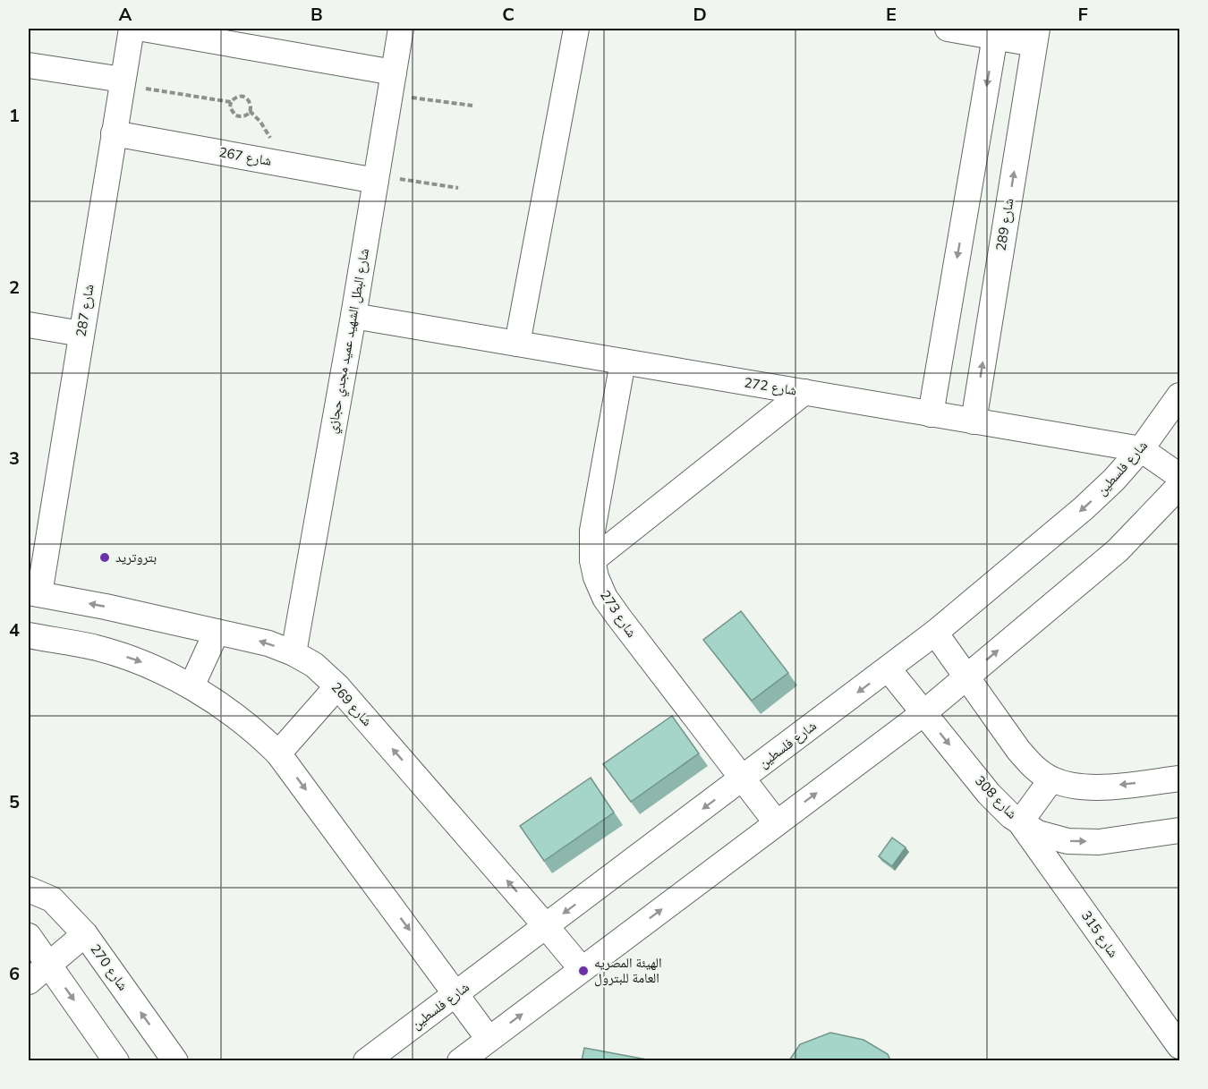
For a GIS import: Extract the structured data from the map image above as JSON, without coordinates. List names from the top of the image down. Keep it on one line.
{"streets":{"street":["شارع 267","شارع 289","شارع 287","شارع البطل الشهيد عميد مجدي حجازي","شارع 272","شارع فلسطين","شارع 273","شارع 269","شارع 308","شارع 315","شارع 270"]},"crossings":[["شارع 267","شارع 287"],["شارع 267","شارع البطل الشهيد عميد مجدي حجازي"],["شارع 289","شارع 272"],["شارع 287","شارع 269"],["شارع البطل الشهيد عميد مجدي حجازي","شارع 272"],["شارع البطل الشهيد عميد مجدي حجازي","شارع 269"],["شارع 272","شارع فلسطين"],["شارع 272","شارع 273"],["شارع فلسطين","شارع 273"],["شارع فلسطين","شارع 269"],["شارع فلسطين","شارع 308"],["شارع 308","شارع 315"]],"one_way":["شارع 308"],"places":["بتروتريد","الهيئة المصريه العامة للبترول"],"grid":{"columns":["A","B","C","D","E","F"],"rows":["1","2","3","4","5","6"]}}
